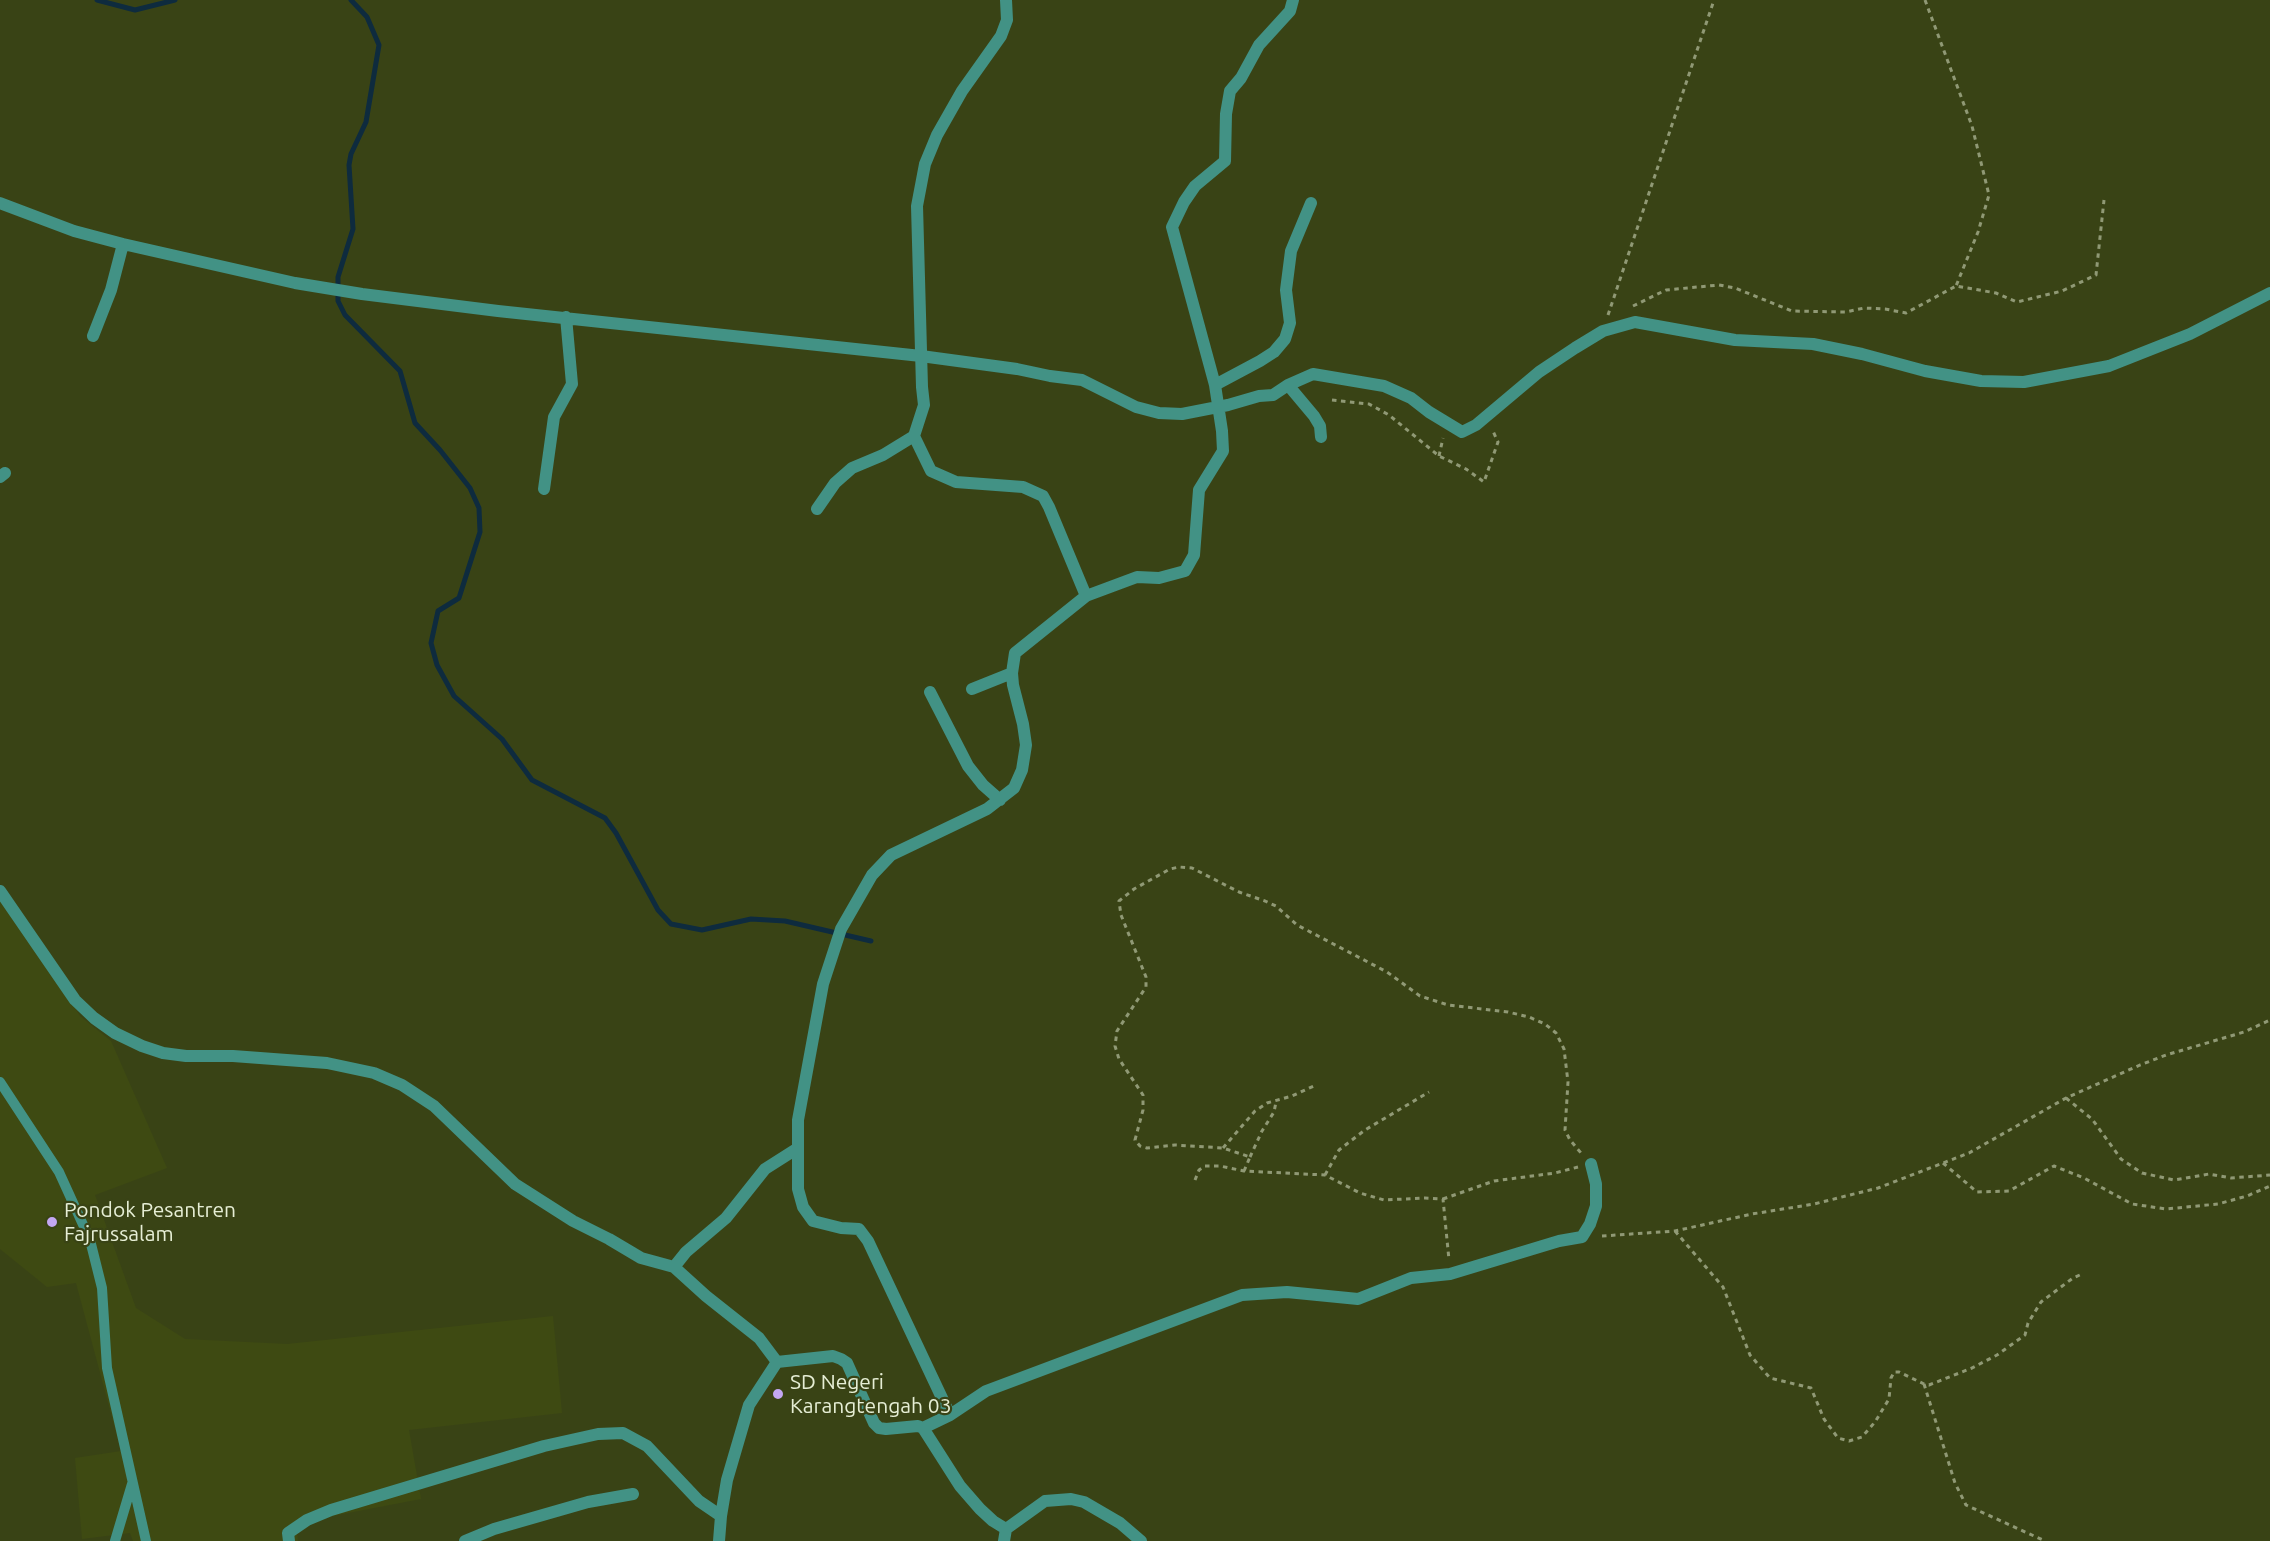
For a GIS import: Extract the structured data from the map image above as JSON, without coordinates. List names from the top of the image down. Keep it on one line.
{"places":["Pondok Pesantren Fajrussalam","SD Negeri Karangtengah 03"]}
